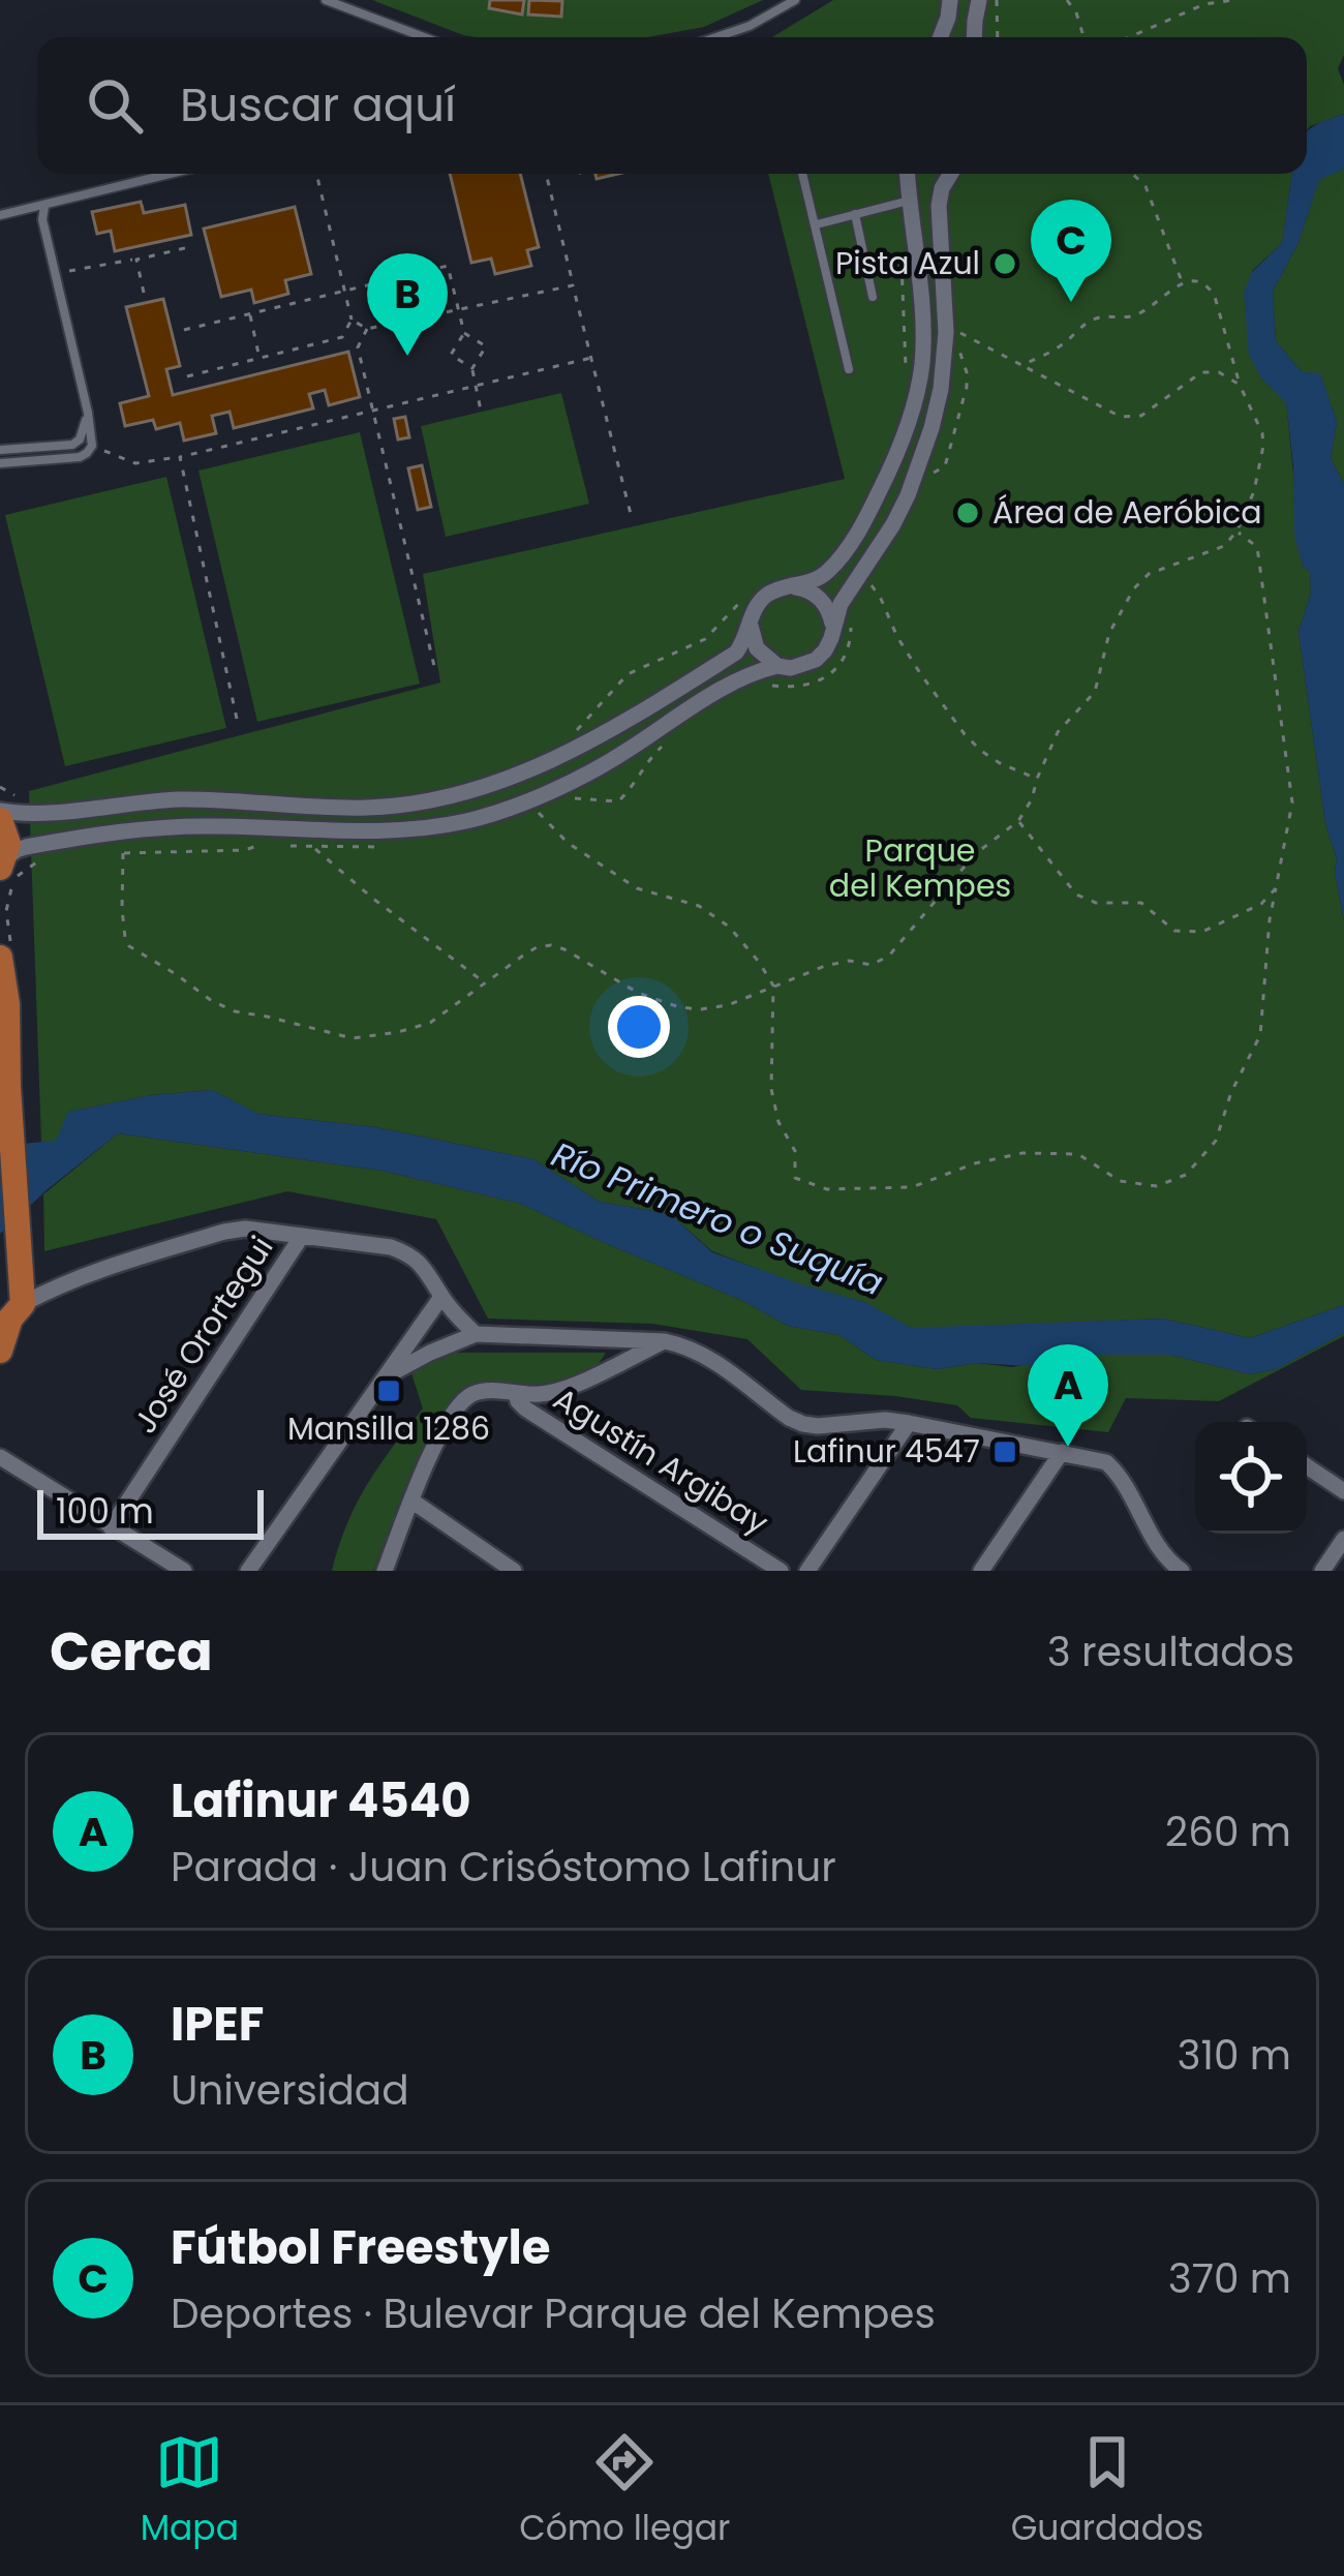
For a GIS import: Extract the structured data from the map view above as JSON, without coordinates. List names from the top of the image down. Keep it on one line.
{"streets":{"street":["José Orortegui","Agustín Argibay"]},"water":["Río Primero o Suquía"],"parks":["Parque del Kempes"],"places":{"other":["Pista Azul","Área de Aeróbica"],"transit":["Mansilla 1286","Lafinur 4547"]},"scale_bar":"100 m","page":{"search":"Buscar aquí","pins":["C","B","A"],"scale":"100 m","heading":["Cerca","3 resultados"],"list":[{"mark":"A","name":"Lafinur 4540","note":"Parada · Juan Crisóstomo Lafinur","value":"260 m"},{"mark":"B","name":"IPEF","note":"Universidad","value":"310 m"},{"mark":"C","name":"Fútbol Freestyle","note":"Deportes · Bulevar Parque del Kempes","value":"370 m"}],"nav":["Mapa","Cómo llegar","Guardados"]}}
